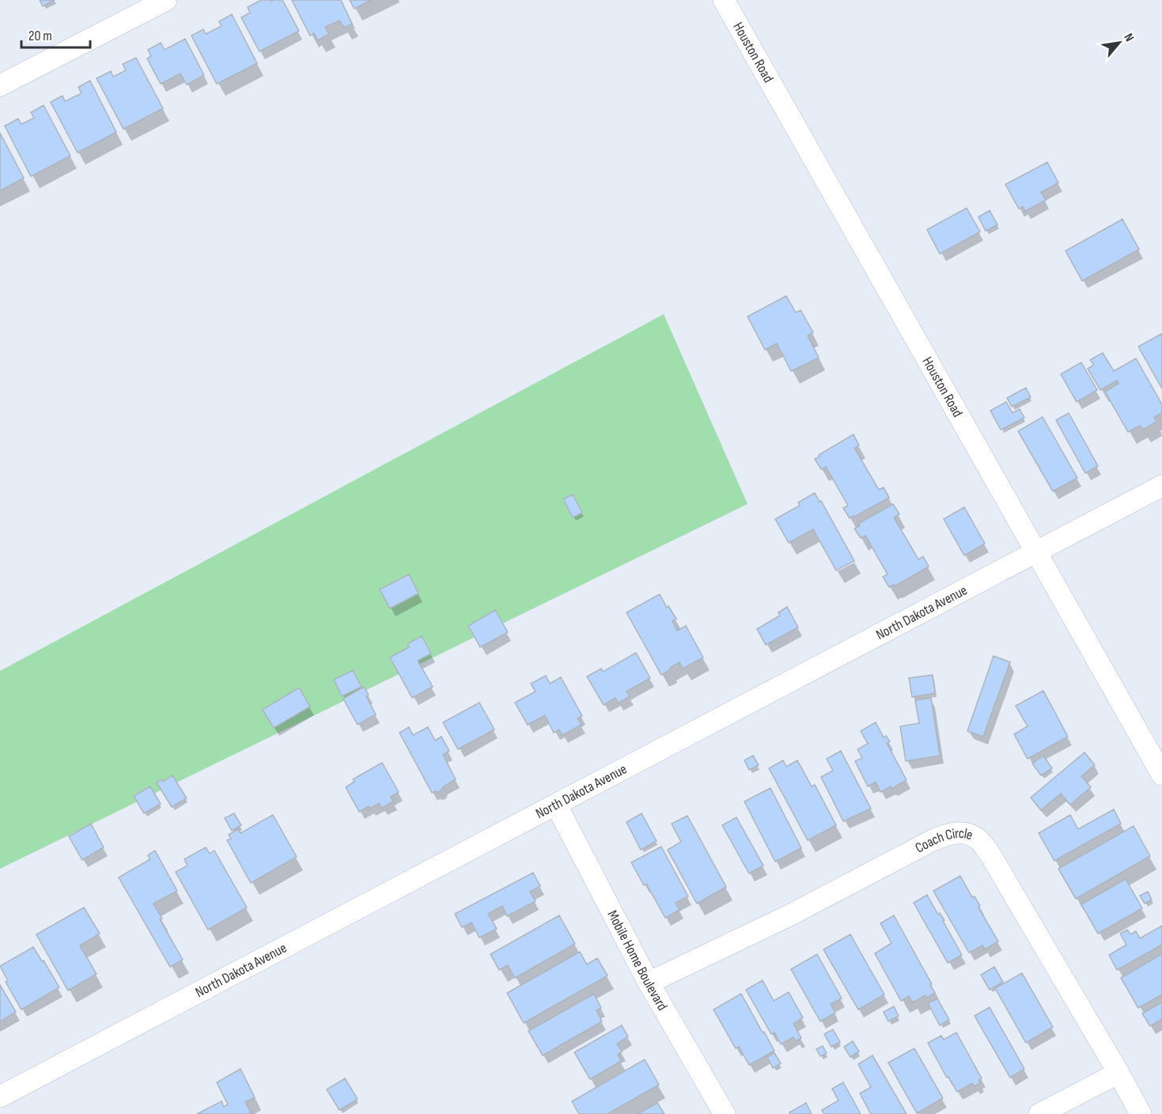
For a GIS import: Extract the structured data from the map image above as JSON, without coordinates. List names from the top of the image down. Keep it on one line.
{"streets":{"street":["Houston Road","North Dakota Avenue","Coach Circle","Mobile Home Boulevard"]},"crossings":[["Houston Road","North Dakota Avenue"],["North Dakota Avenue","Mobile Home Boulevard"],["Coach Circle","Mobile Home Boulevard"]],"scale_bar":"20 m","north":"top right"}
